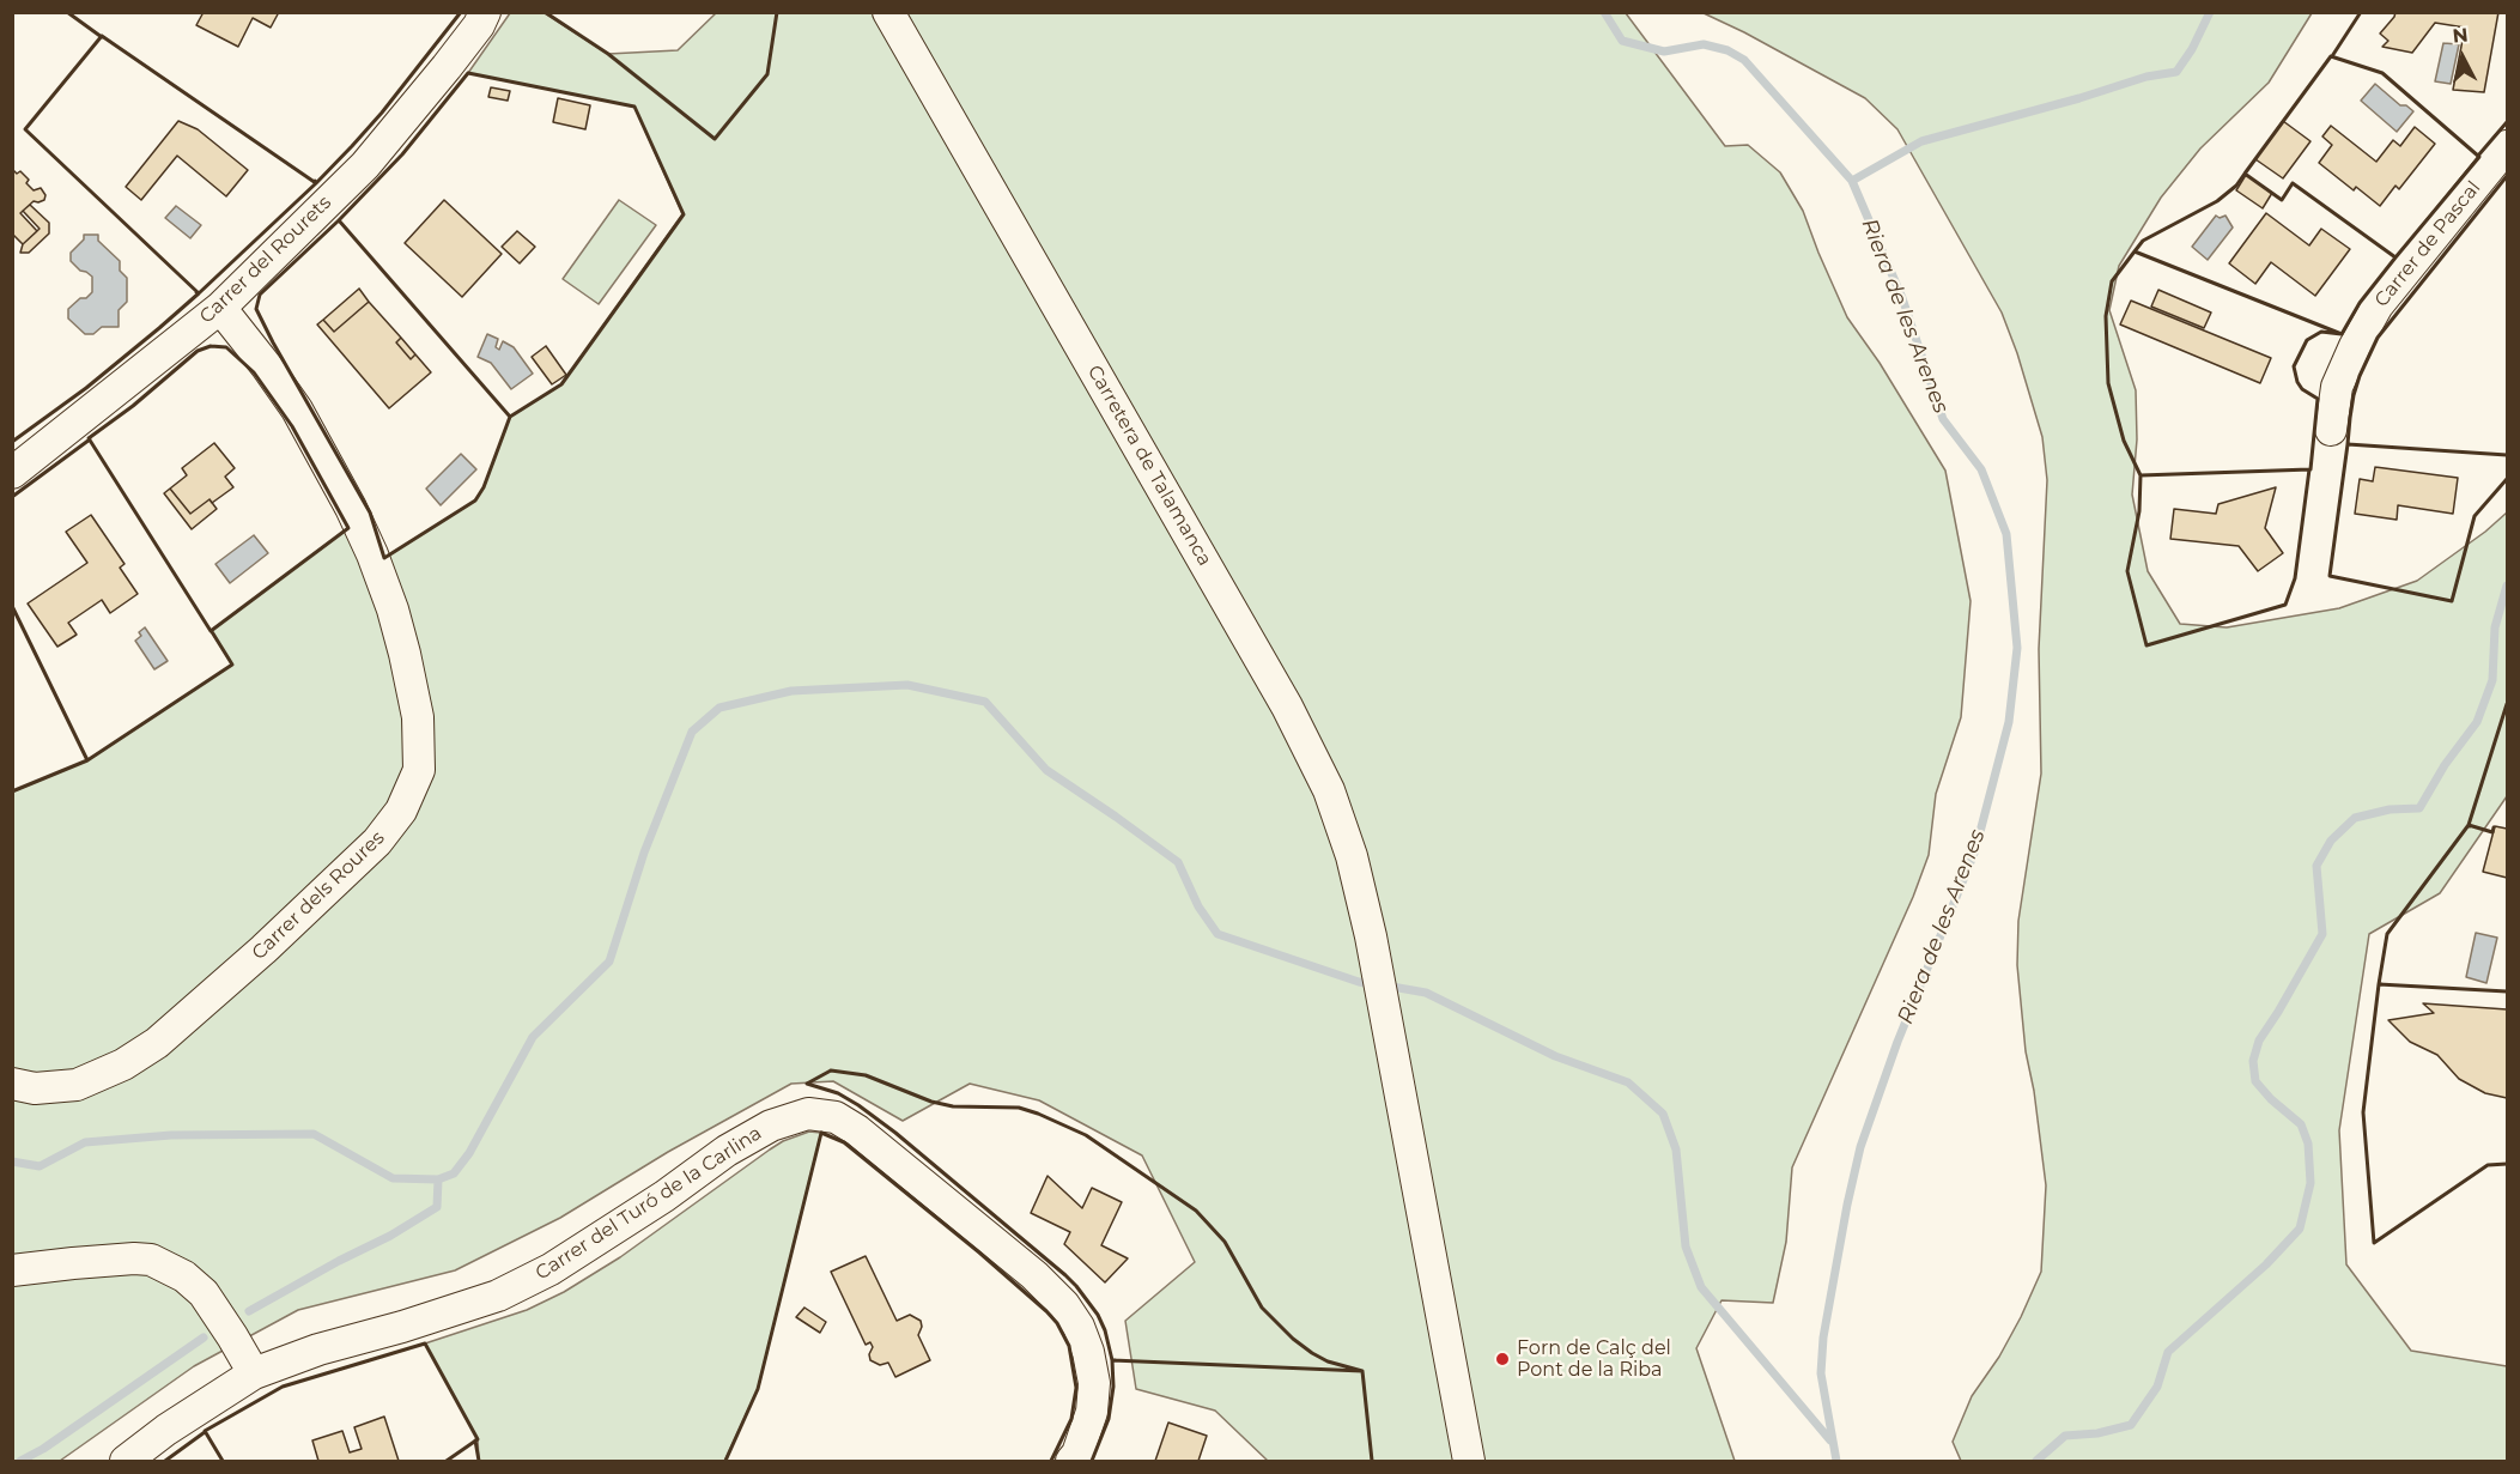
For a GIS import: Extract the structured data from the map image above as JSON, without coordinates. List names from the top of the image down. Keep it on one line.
{"streets":{"street":["Carrer de Pascal","Carrer del Rourets","Carretera de Talamanca","Carrer dels Roures","Carrer del Turó de la Carlina"]},"crossings":[["Carrer del Rourets","Carrer dels Roures"]],"water":["Riera de les Arenes"],"places":["Forn de Calç del Pont de la Riba"],"north":"top"}
